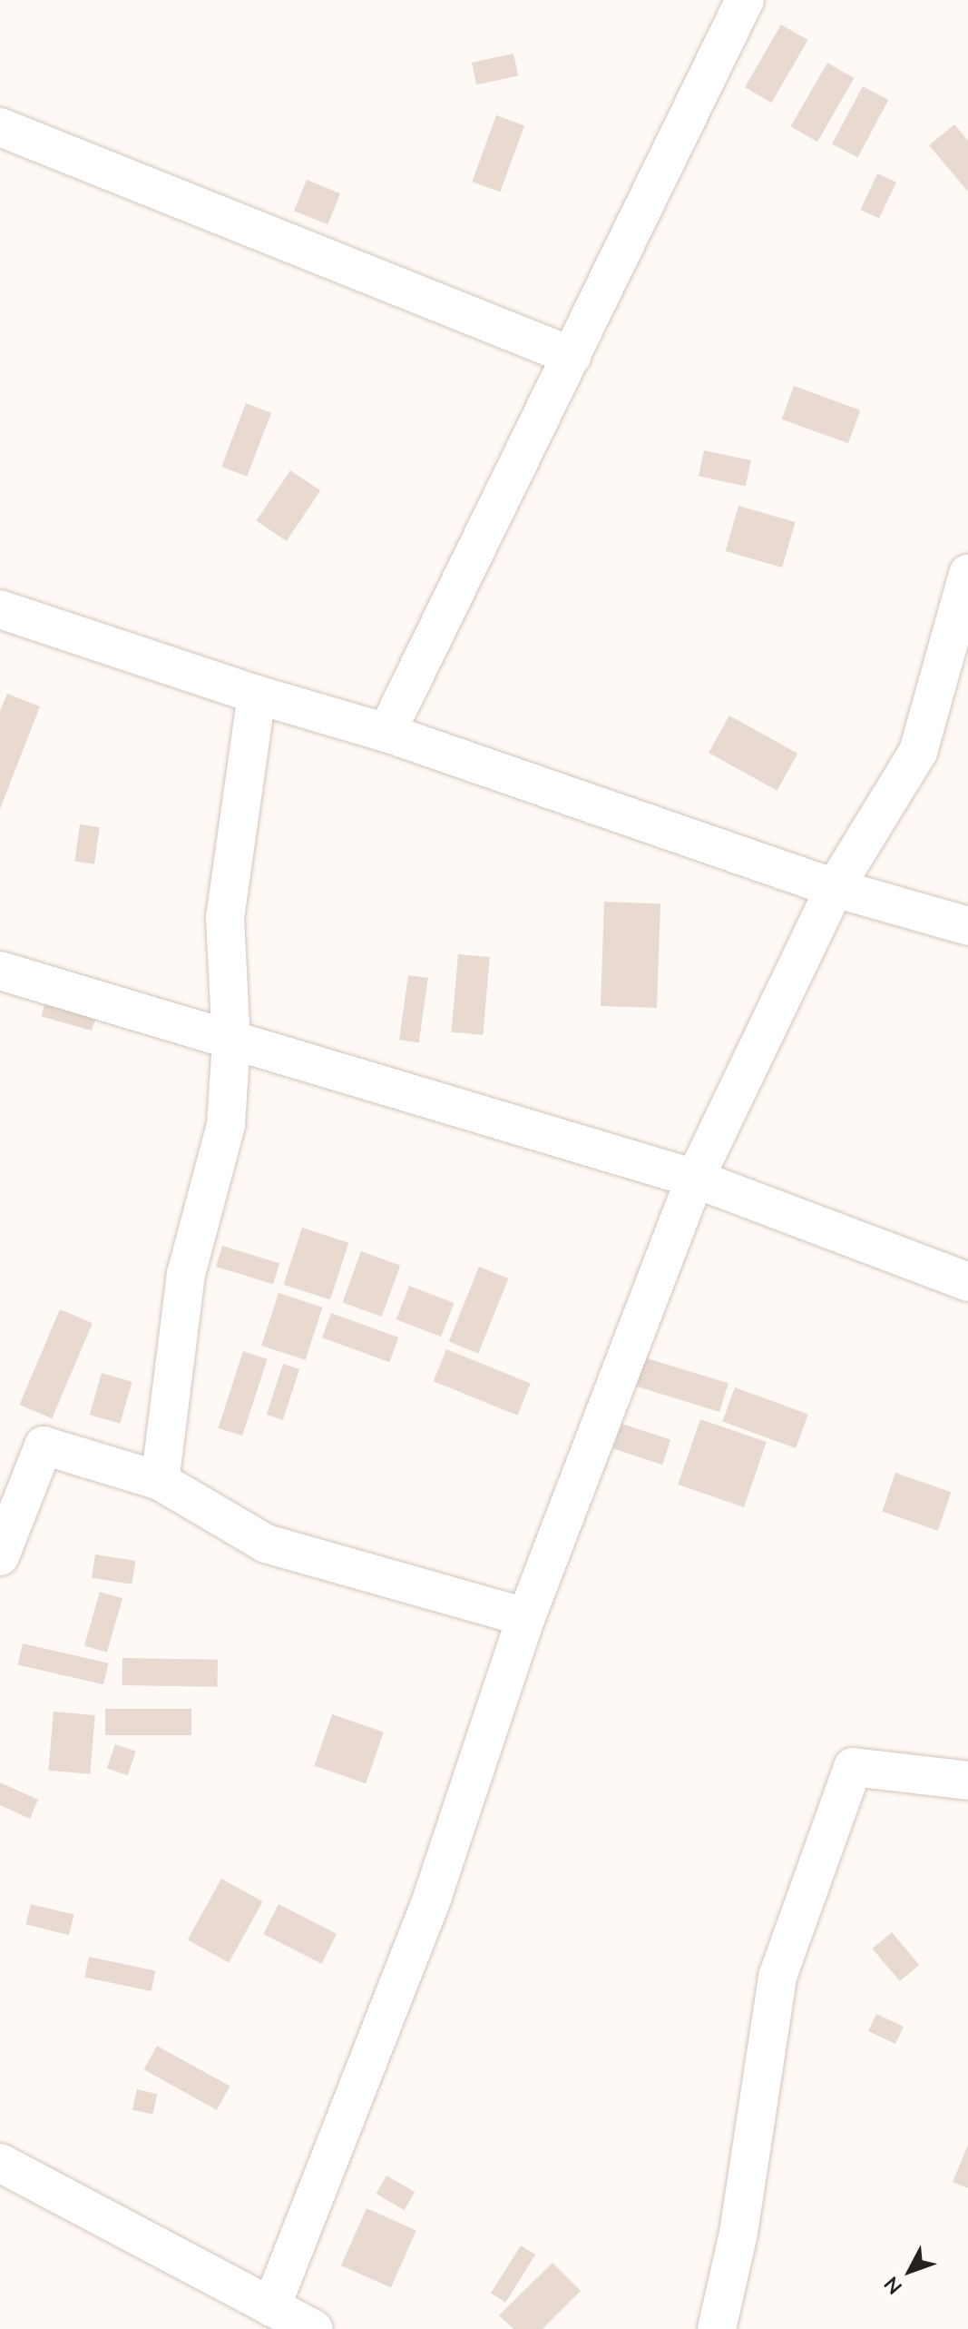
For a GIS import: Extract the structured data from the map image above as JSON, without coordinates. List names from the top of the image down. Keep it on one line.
{"north":"bottom left"}
